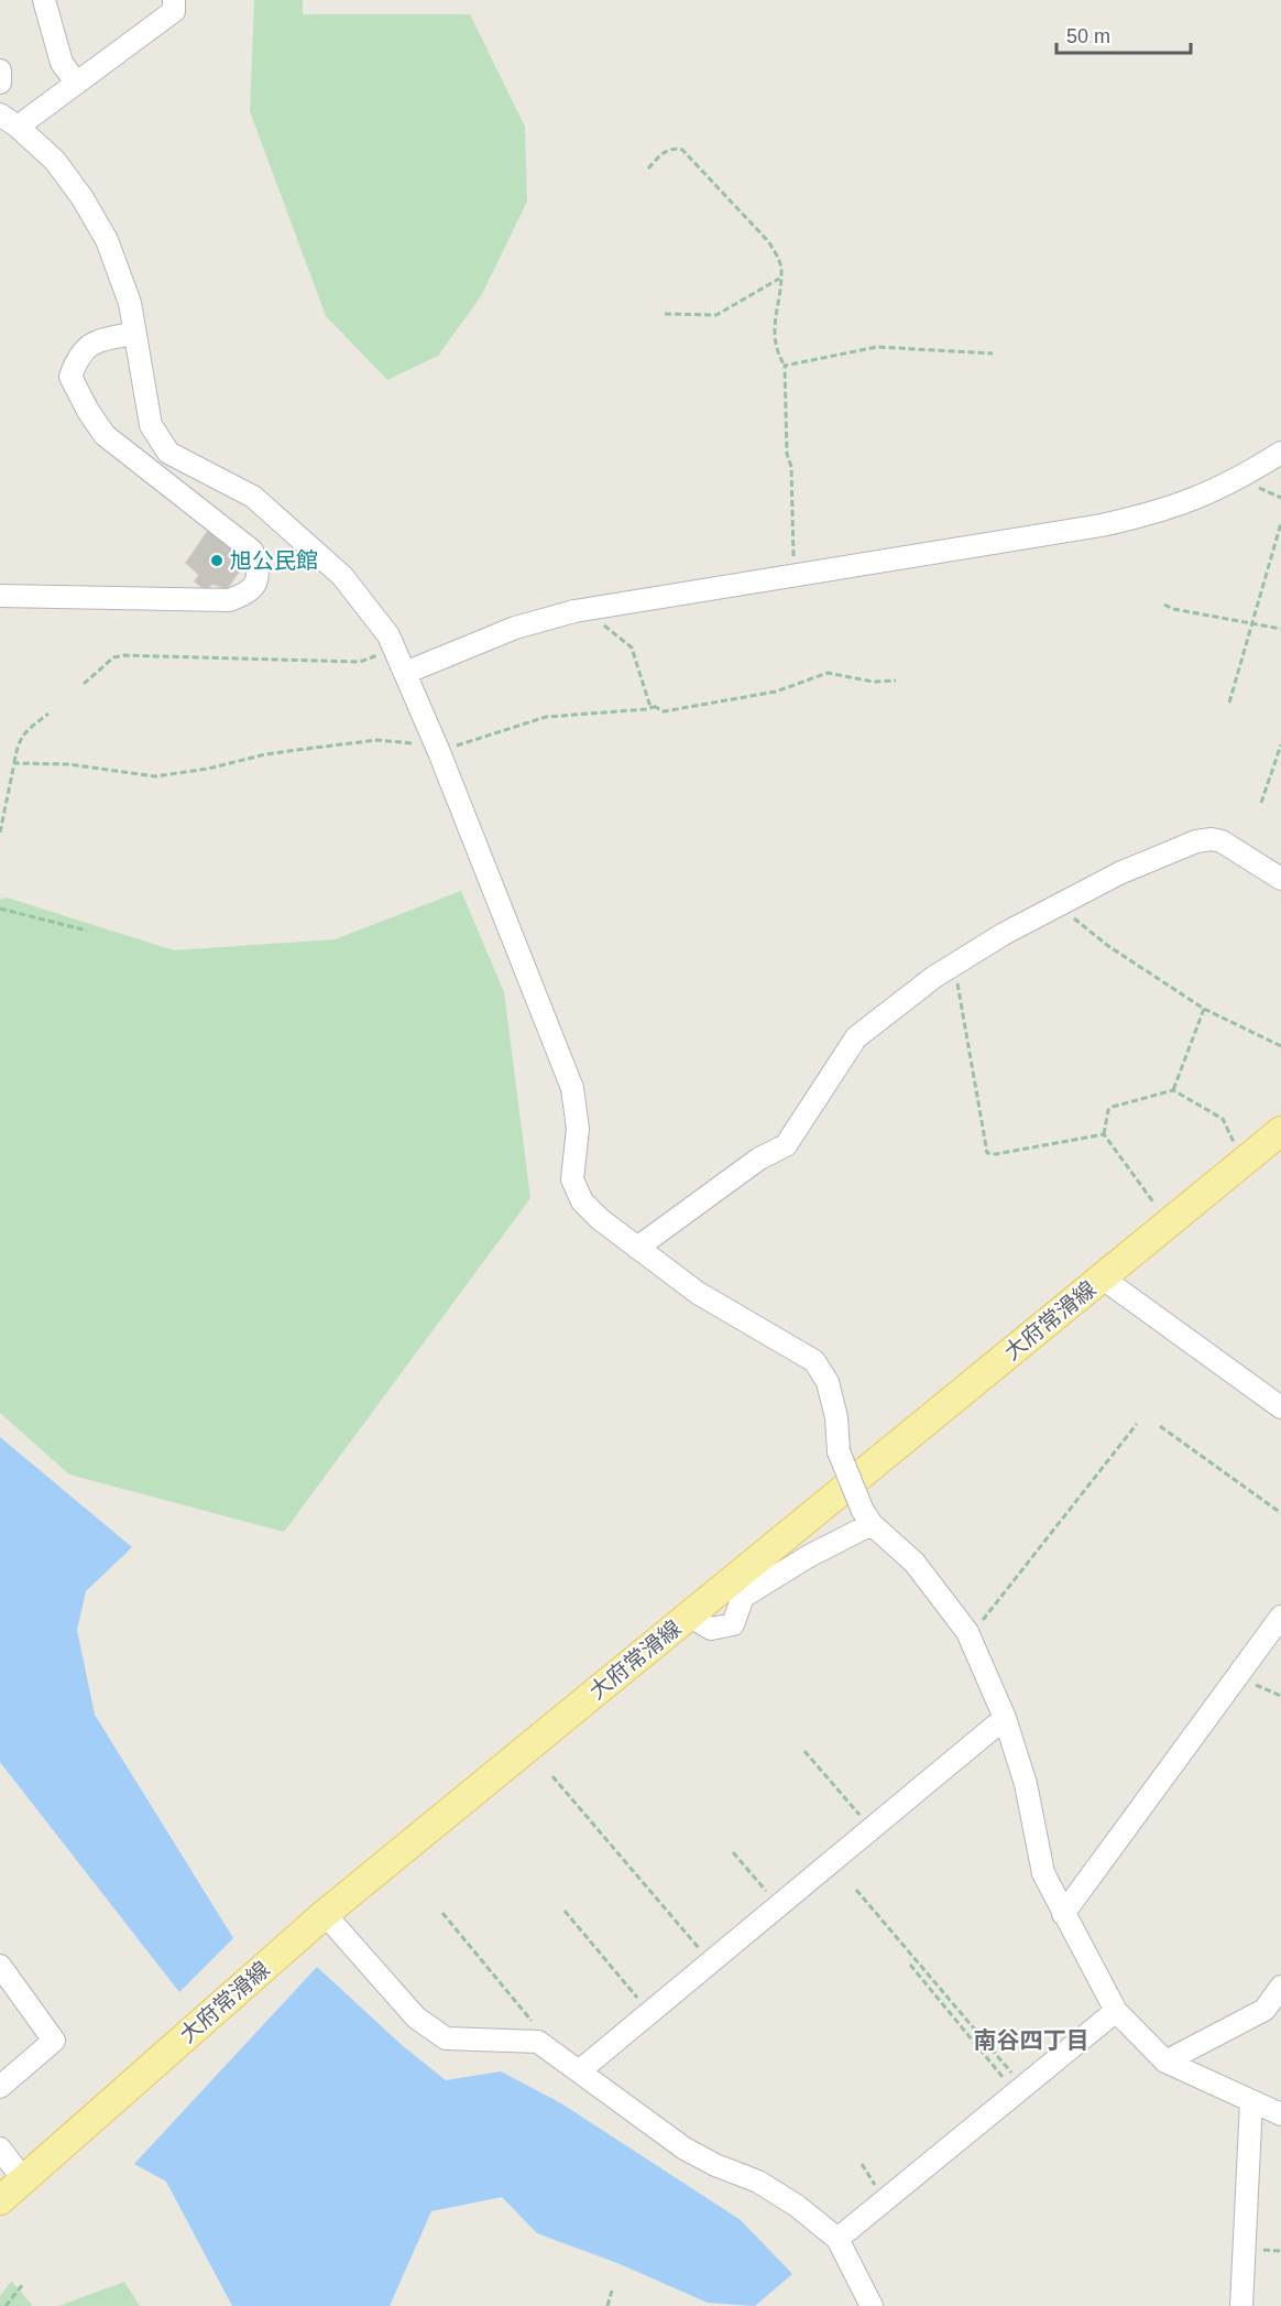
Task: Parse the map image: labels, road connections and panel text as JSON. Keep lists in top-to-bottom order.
{
  "streets": {
    "main road": ["大府常滑線"]
  },
  "districts": ["南谷四丁目"],
  "places": ["旭公民館"],
  "scale_bar": "50 m"
}
